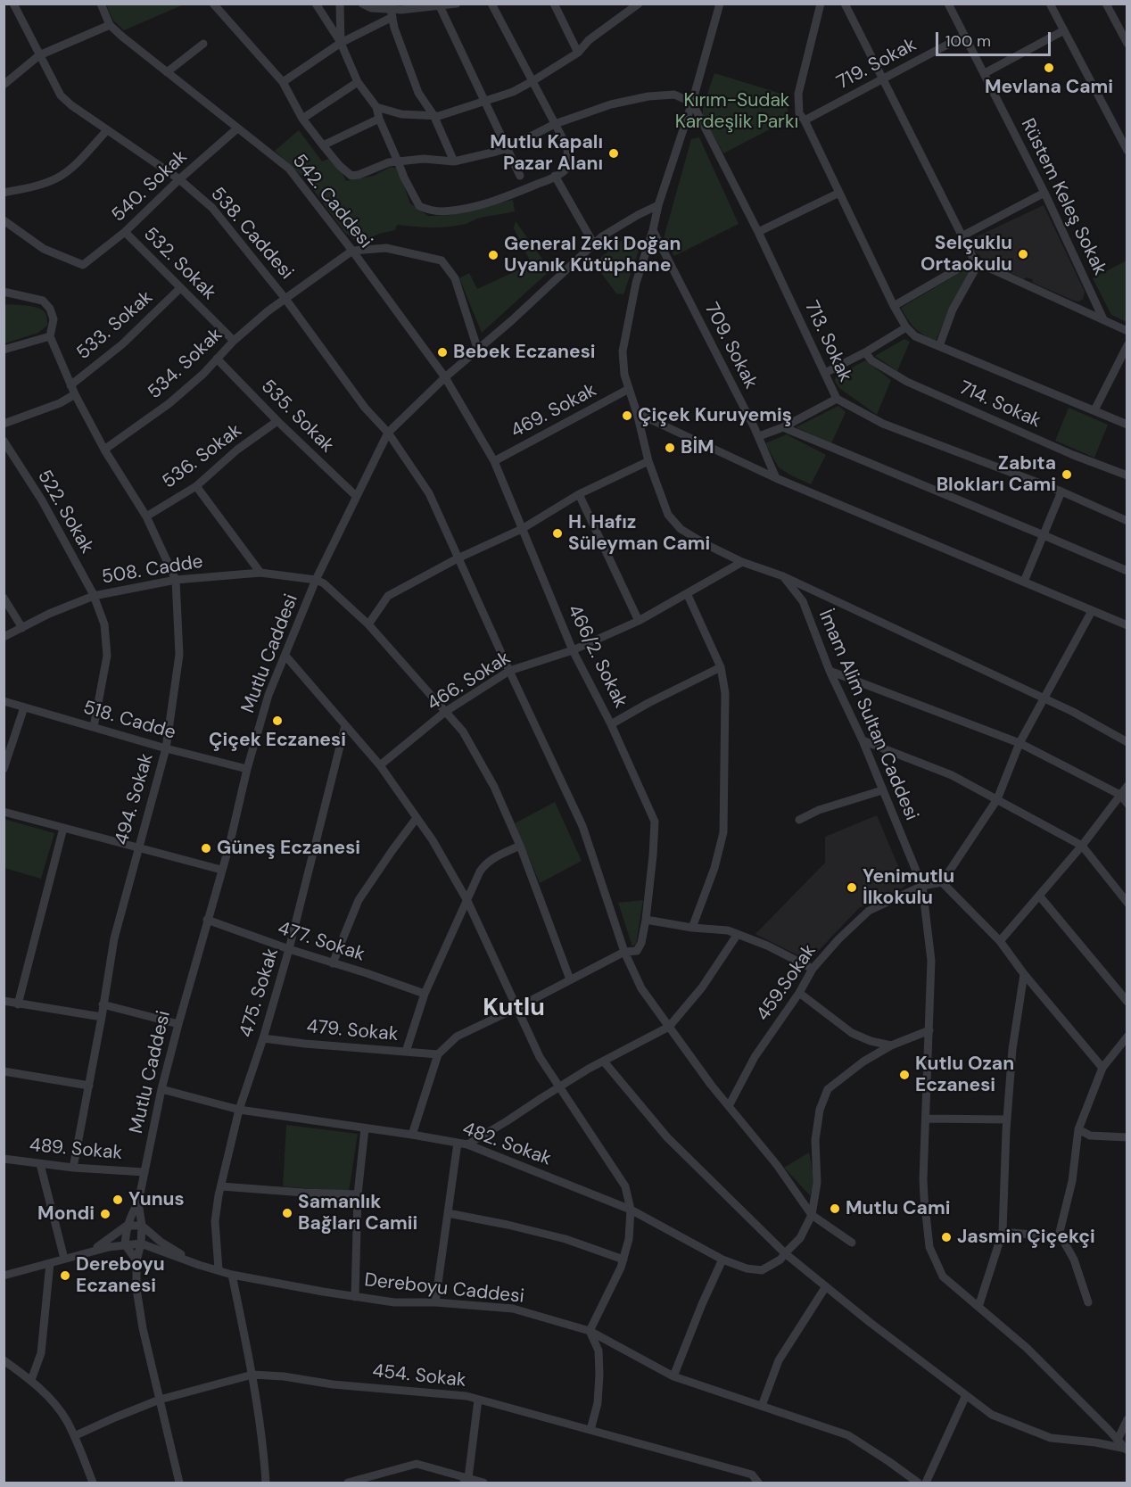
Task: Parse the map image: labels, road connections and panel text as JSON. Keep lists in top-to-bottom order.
{
  "streets": {
    "street": [
      "719. Sokak",
      "540. Sokak",
      "Rüstem Keleş Sokak",
      "542. Caddesi",
      "538. Caddesi",
      "532. Sokak",
      "533. Sokak",
      "713. Sokak",
      "709. Sokak",
      "534. Sokak",
      "714. Sokak",
      "469. Sokak",
      "535. Sokak",
      "536. Sokak",
      "522. Sokak",
      "508. Cadde",
      "Mutlu Caddesi",
      "466/2. Sokak",
      "466. Sokak",
      "İmam Alim Sultan Caddesi",
      "518. Cadde",
      "494. Sokak",
      "477. Sokak",
      "459.Sokak",
      "475. Sokak",
      "479. Sokak",
      "482. Sokak",
      "489. Sokak",
      "Dereboyu Caddesi",
      "454. Sokak"
    ]
  },
  "crossings": [
    ["719. Sokak", "Rüstem Keleş Sokak"],
    ["540. Sokak", "542. Caddesi"],
    ["540. Sokak", "538. Caddesi"],
    ["540. Sokak", "532. Sokak"],
    ["542. Caddesi", "534. Sokak"],
    ["542. Caddesi", "Mutlu Caddesi"],
    ["542. Caddesi", "466/2. Sokak"],
    ["538. Caddesi", "534. Sokak"],
    ["538. Caddesi", "Mutlu Caddesi"],
    ["538. Caddesi", "466/2. Sokak"],
    ["538. Caddesi", "466. Sokak"],
    ["538. Caddesi", "459.Sokak"],
    ["532. Sokak", "533. Sokak"],
    ["532. Sokak", "534. Sokak"],
    ["533. Sokak", "494. Sokak"],
    ["534. Sokak", "535. Sokak"],
    ["534. Sokak", "494. Sokak"],
    ["469. Sokak", "466/2. Sokak"],
    ["535. Sokak", "536. Sokak"],
    ["535. Sokak", "Mutlu Caddesi"],
    ["536. Sokak", "494. Sokak"],
    ["522. Sokak", "508. Cadde"],
    ["522. Sokak", "518. Cadde"],
    ["508. Cadde", "Mutlu Caddesi"],
    ["508. Cadde", "494. Sokak"],
    ["Mutlu Caddesi", "466/2. Sokak"],
    ["Mutlu Caddesi", "518. Cadde"],
    ["Mutlu Caddesi", "477. Sokak"],
    ["Mutlu Caddesi", "482. Sokak"],
    ["Mutlu Caddesi", "489. Sokak"],
    ["Mutlu Caddesi", "Dereboyu Caddesi"],
    ["Mutlu Caddesi", "454. Sokak"],
    ["466/2. Sokak", "466. Sokak"],
    ["İmam Alim Sultan Caddesi", "459.Sokak"],
    ["518. Cadde", "494. Sokak"],
    ["494. Sokak", "489. Sokak"],
    ["477. Sokak", "475. Sokak"],
    ["475. Sokak", "479. Sokak"],
    ["475. Sokak", "482. Sokak"],
    ["475. Sokak", "Dereboyu Caddesi"]
  ],
  "districts": ["Kutlu"],
  "parks": ["Kırım-Sudak Kardeşlik Parkı"],
  "places": [
    "Mevlana Cami",
    "Mutlu Kapalı Pazar Alanı",
    "Selçuklu Ortaokulu",
    "General Zeki Doğan Uyanık Kütüphane",
    "Bebek Eczanesi",
    "Çiçek Kuruyemiş",
    "BİM",
    "Zabıta Blokları Cami",
    "H. Hafız Süleyman Cami",
    "Çiçek Eczanesi",
    "Güneş Eczanesi",
    "Yenimutlu İlkokulu",
    "Kutlu Ozan Eczanesi",
    "Yunus",
    "Mutlu Cami",
    "Samanlık Bağları Camii",
    "Mondi",
    "Jasmin Çiçekçi",
    "Dereboyu Eczanesi"
  ],
  "scale_bar": "100 m"
}
